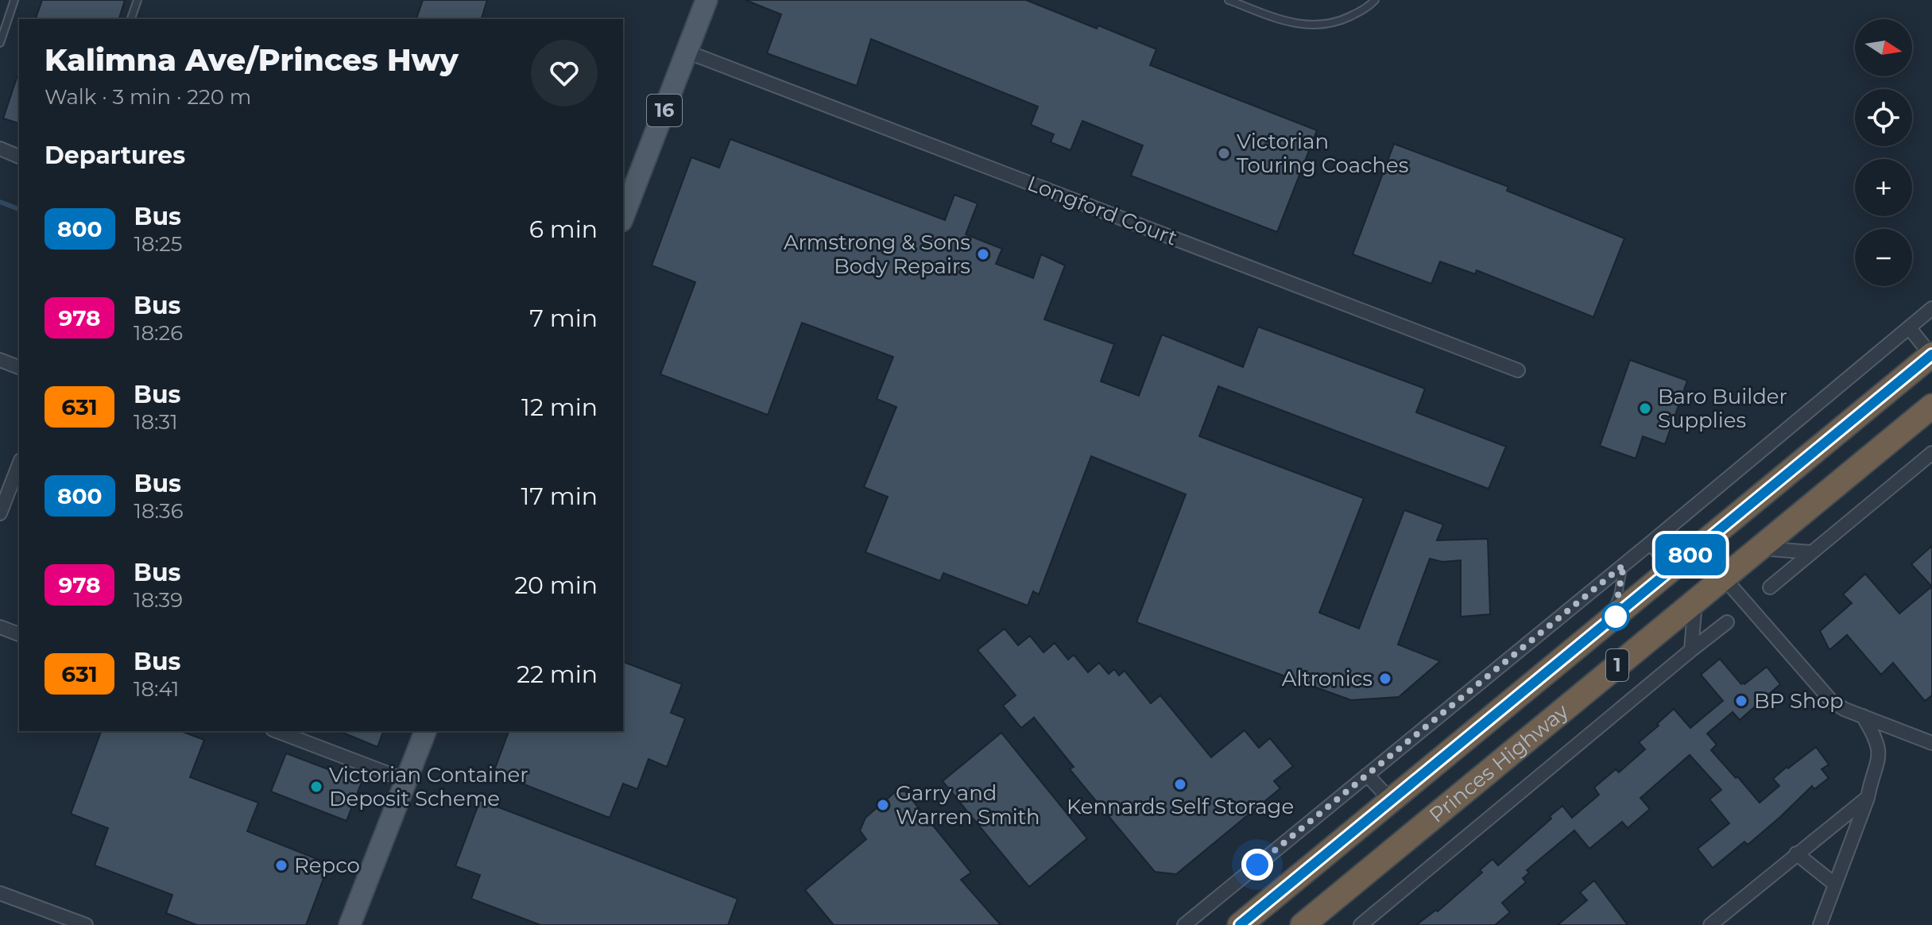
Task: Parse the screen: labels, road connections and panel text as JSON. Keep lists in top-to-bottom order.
{
  "streets": {
    "highway": ["1", "Princes Highway"],
    "main road": ["16"],
    "street": ["Longford Court"]
  },
  "crossings": [
    ["16", "Longford Court"]
  ],
  "places": [
    "Victorian Touring Coaches",
    "Armstrong & Sons Body Repairs",
    "Baro Builder Supplies",
    "Altronics",
    "BP Shop",
    "Kennards Self Storage",
    "Victorian Container Deposit Scheme",
    "Garry and Warren Smith",
    "Repco"
  ],
  "lines": ["bus line 800"],
  "north": "right",
  "page": {
    "on_map": "800",
    "map_buttons": ["+", "−"],
    "heading": [
      ["Kalimna Ave/Princes Hwy", "Walk · 3 min · 220 m"],
      "Departures"
    ],
    "list": [
      {
        "mark": "800",
        "name": "Bus",
        "note": "18:25",
        "value": "6 min"
      },
      {
        "mark": "978",
        "name": "Bus",
        "note": "18:26",
        "value": "7 min"
      },
      {
        "mark": "631",
        "name": "Bus",
        "note": "18:31",
        "value": "12 min"
      },
      {
        "mark": "800",
        "name": "Bus",
        "note": "18:36",
        "value": "17 min"
      },
      {
        "mark": "978",
        "name": "Bus",
        "note": "18:39",
        "value": "20 min"
      },
      {
        "mark": "631",
        "name": "Bus",
        "note": "18:41",
        "value": "22 min"
      }
    ]
  }
}
